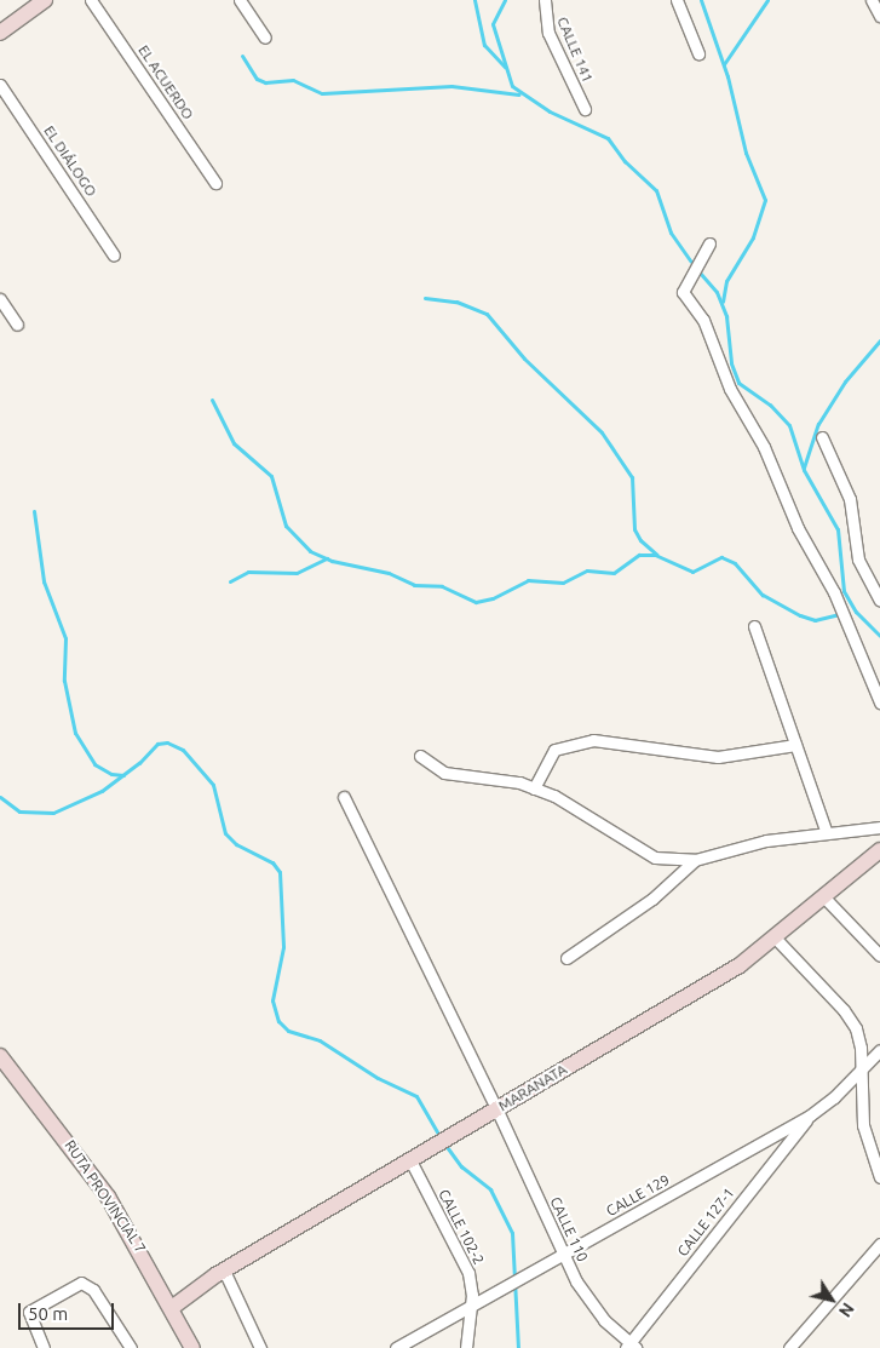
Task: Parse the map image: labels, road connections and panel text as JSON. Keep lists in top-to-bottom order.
{
  "streets": {
    "street": [
      "CALLE 141",
      "EL ACUERDO",
      "EL DIÁLOGO",
      "MARANATA",
      "CALLE 129",
      "RUTA PROVINCIAL 7",
      "CALLE 127-1",
      "CALLE 102-2",
      "CALLE 110"
    ]
  },
  "crossings": [
    ["MARANATA", "RUTA PROVINCIAL 7"],
    ["MARANATA", "CALLE 102-2"],
    ["MARANATA", "CALLE 110"],
    ["CALLE 129", "CALLE 127-1"],
    ["CALLE 129", "CALLE 102-2"],
    ["CALLE 129", "CALLE 110"],
    ["CALLE 127-1", "CALLE 110"]
  ],
  "scale_bar": "50 m",
  "north": "bottom right"
}
